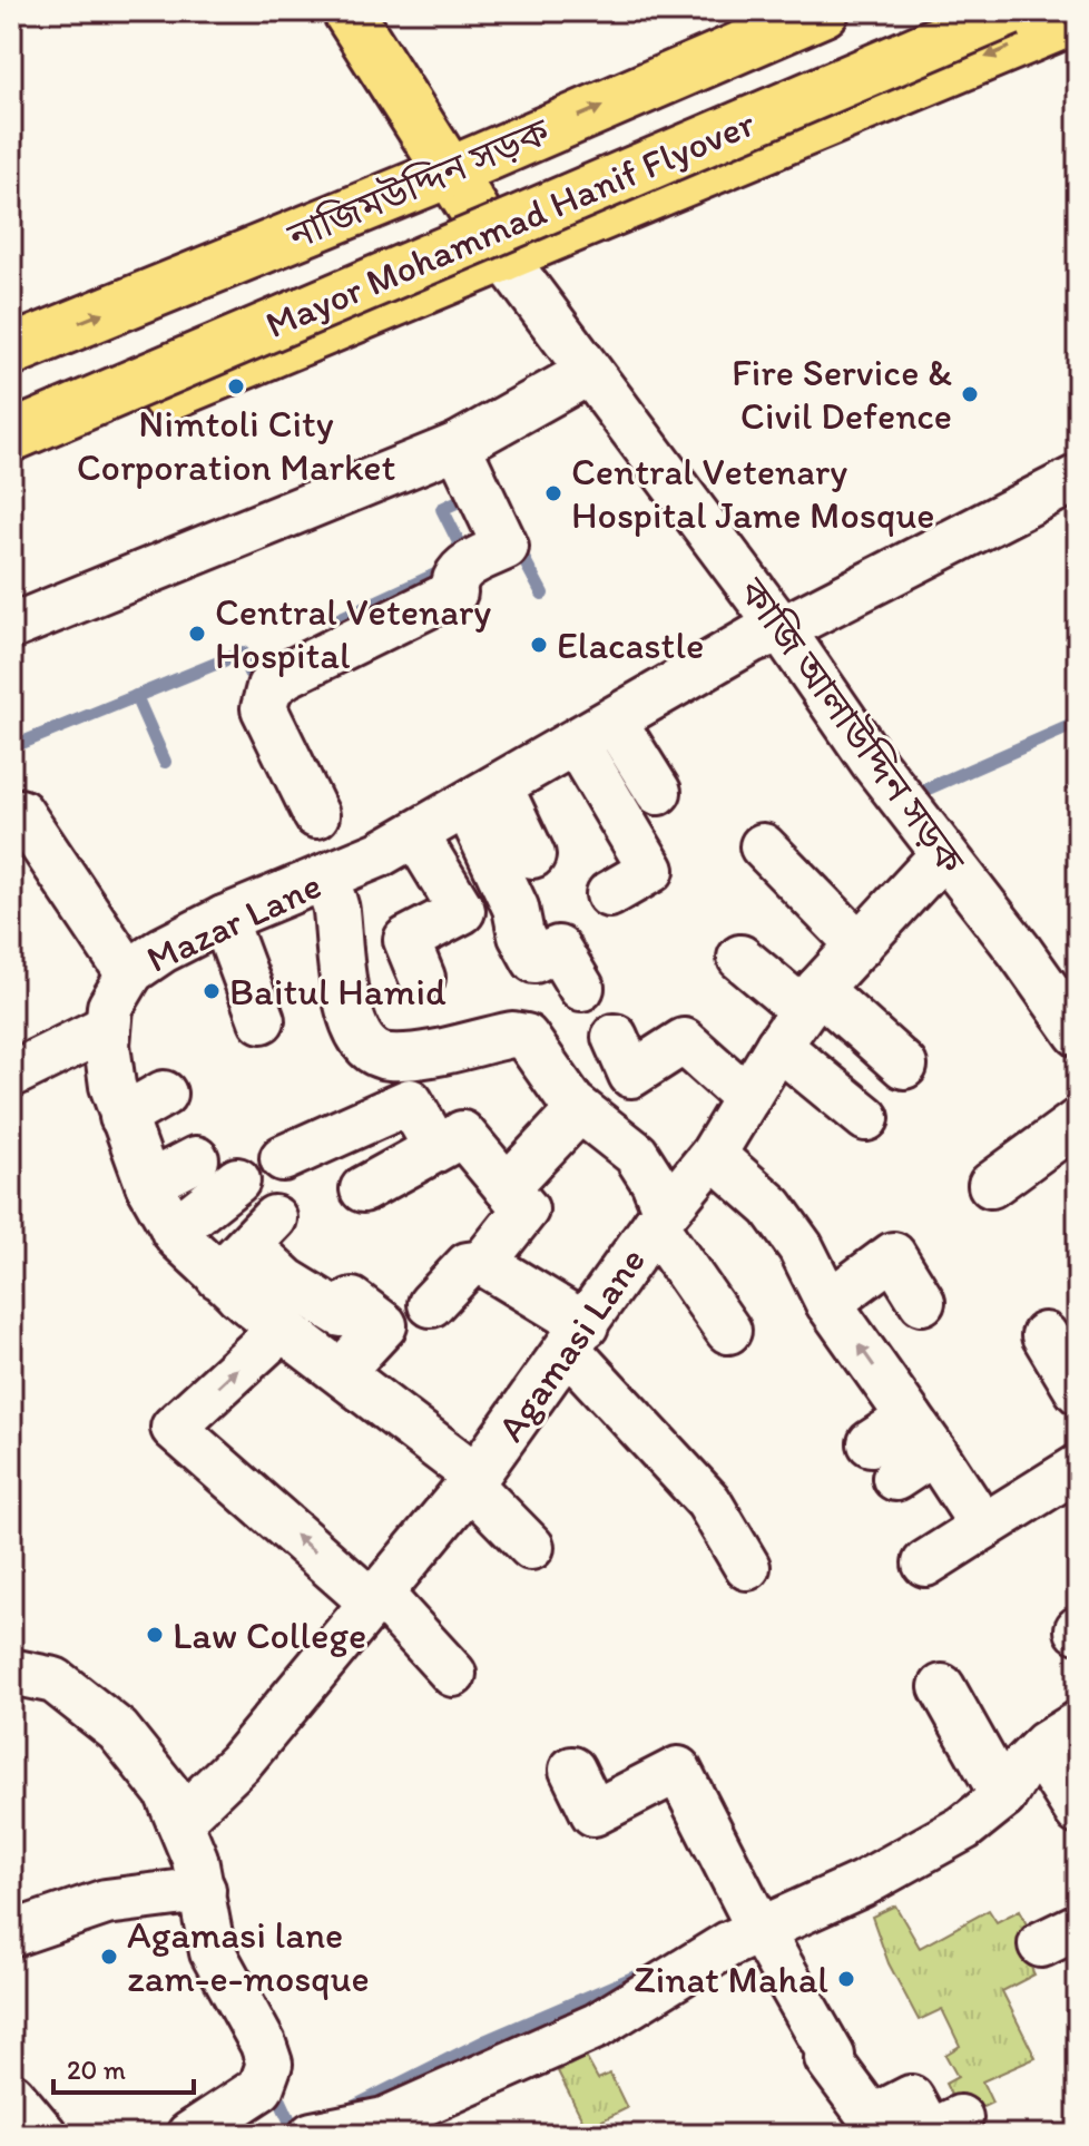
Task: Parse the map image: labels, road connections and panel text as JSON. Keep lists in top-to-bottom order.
{
  "streets": {
    "main road": ["নাজিমউদ্দিন সড়ক", "Mayor Mohammad Hanif Flyover"],
    "street": ["কাজি আলাউদ্দিন সড়ক", "Mazar Lane", "Agamasi Lane"]
  },
  "crossings": [
    ["কাজি আলাউদ্দিন সড়ক", "Mazar Lane"],
    ["কাজি আলাউদ্দিন সড়ক", "Agamasi Lane"],
    ["Mazar Lane", "Agamasi Lane"]
  ],
  "places": [
    "Nimtoli City Corporation Market",
    "Fire Service & Civil Defence",
    "Central Vetenary Hospital Jame Mosque",
    "Central Vetenary Hospital",
    "Elacastle",
    "Baitul Hamid",
    "Law College",
    "Agamasi lane zam-e-mosque",
    "Zinat Mahal"
  ],
  "scale_bar": "20 m"
}
